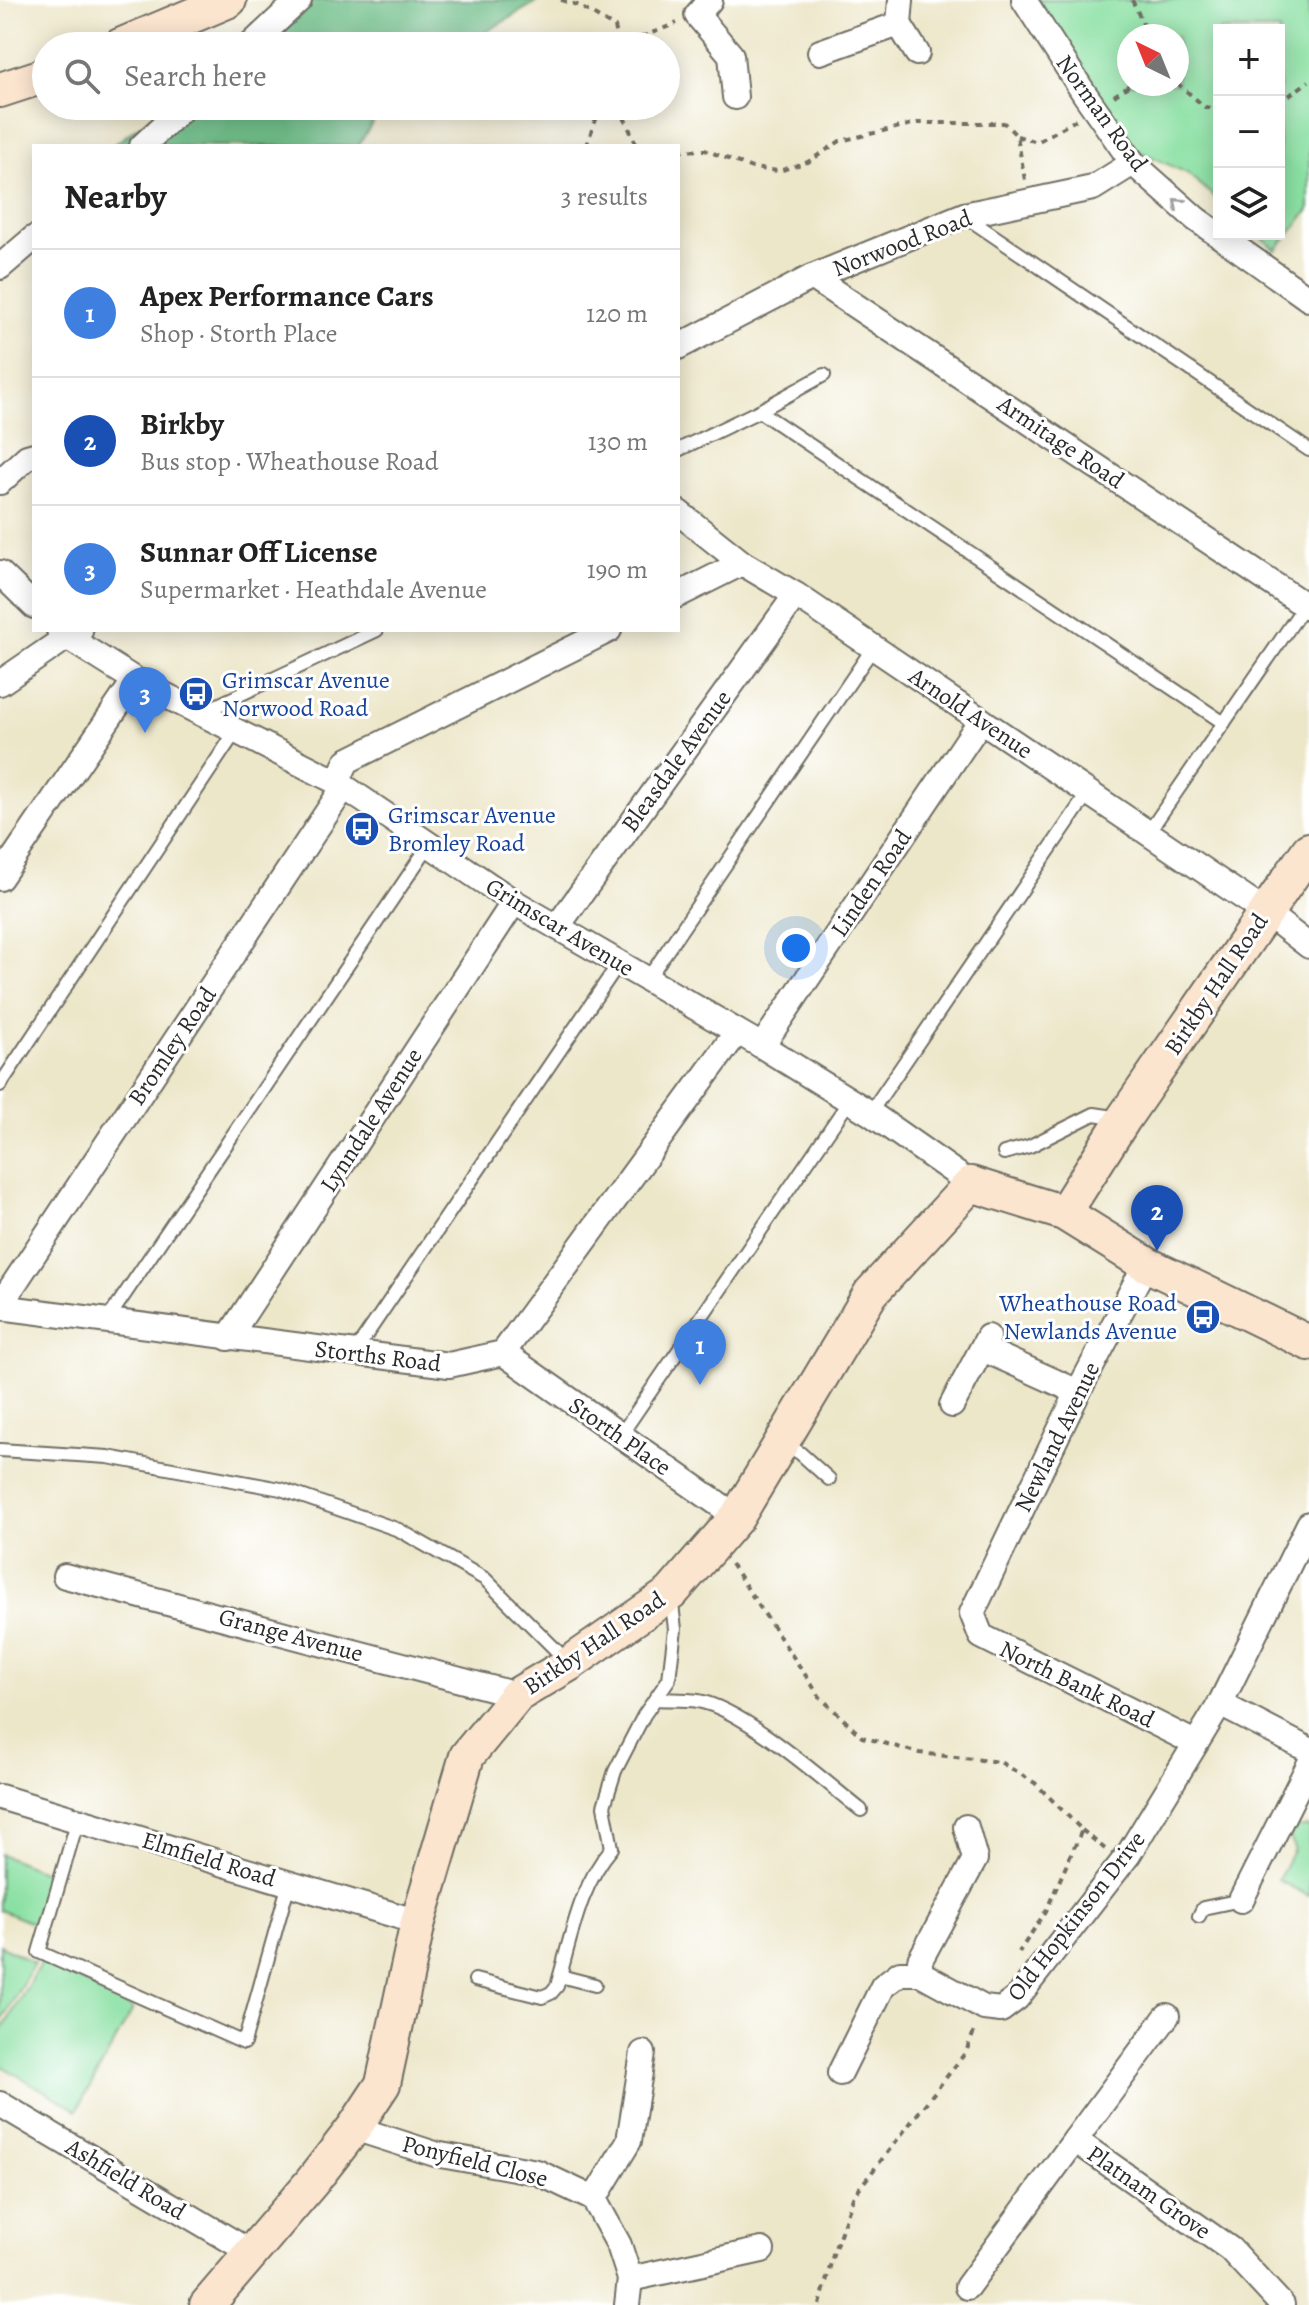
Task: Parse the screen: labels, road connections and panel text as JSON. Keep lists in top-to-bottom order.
{
  "streets": {
    "street": [
      "Norman Road",
      "Norwood Road",
      "Armitage Road",
      "Arnold Avenue",
      "Bleasdale Avenue",
      "Linden Road",
      "Grimscar Avenue",
      "Birkby Hall Road",
      "Bromley Road",
      "Lynndale Avenue",
      "Storths Road",
      "Storth Place",
      "Newland Avenue",
      "Grange Avenue",
      "North Bank Road",
      "Elmfield Road",
      "Old Hopkinson Drive",
      "Ponyfield Close",
      "Ashfield Road",
      "Platnam Grove"
    ]
  },
  "crossings": [
    ["Norman Road", "Norwood Road"],
    ["Norwood Road", "Armitage Road"],
    ["Arnold Avenue", "Bleasdale Avenue"],
    ["Arnold Avenue", "Linden Road"],
    ["Arnold Avenue", "Birkby Hall Road"],
    ["Bleasdale Avenue", "Grimscar Avenue"],
    ["Linden Road", "Grimscar Avenue"],
    ["Grimscar Avenue", "Birkby Hall Road"],
    ["Grimscar Avenue", "Bromley Road"],
    ["Grimscar Avenue", "Lynndale Avenue"],
    ["Grimscar Avenue", "Newland Avenue"],
    ["Birkby Hall Road", "Storth Place"],
    ["Birkby Hall Road", "Grange Avenue"],
    ["Birkby Hall Road", "Elmfield Road"],
    ["Birkby Hall Road", "Ponyfield Close"],
    ["Birkby Hall Road", "Ashfield Road"],
    ["Bromley Road", "Storths Road"],
    ["Lynndale Avenue", "Storths Road"],
    ["Storths Road", "Storth Place"],
    ["Newland Avenue", "North Bank Road"],
    ["North Bank Road", "Old Hopkinson Drive"]
  ],
  "one_way": ["Norman Road"],
  "places": {
    "bus stop": ["Grimscar Avenue Norwood Road", "Grimscar Avenue Bromley Road", "Wheathouse Road Newlands Avenue"]
  },
  "north": "top left",
  "page": {
    "map_buttons": ["+", "−"],
    "search": "Search here",
    "heading": ["Nearby", "3 results"],
    "list": [
      {
        "mark": "1",
        "name": "Apex Performance Cars",
        "note": "Shop · Storth Place",
        "value": "120 m"
      },
      {
        "mark": "2",
        "name": "Birkby",
        "note": "Bus stop · Wheathouse Road",
        "value": "130 m"
      },
      {
        "mark": "3",
        "name": "Sunnar Off License",
        "note": "Supermarket · Heathdale Avenue",
        "value": "190 m"
      }
    ],
    "pins": ["3", "2", "1"]
  }
}
